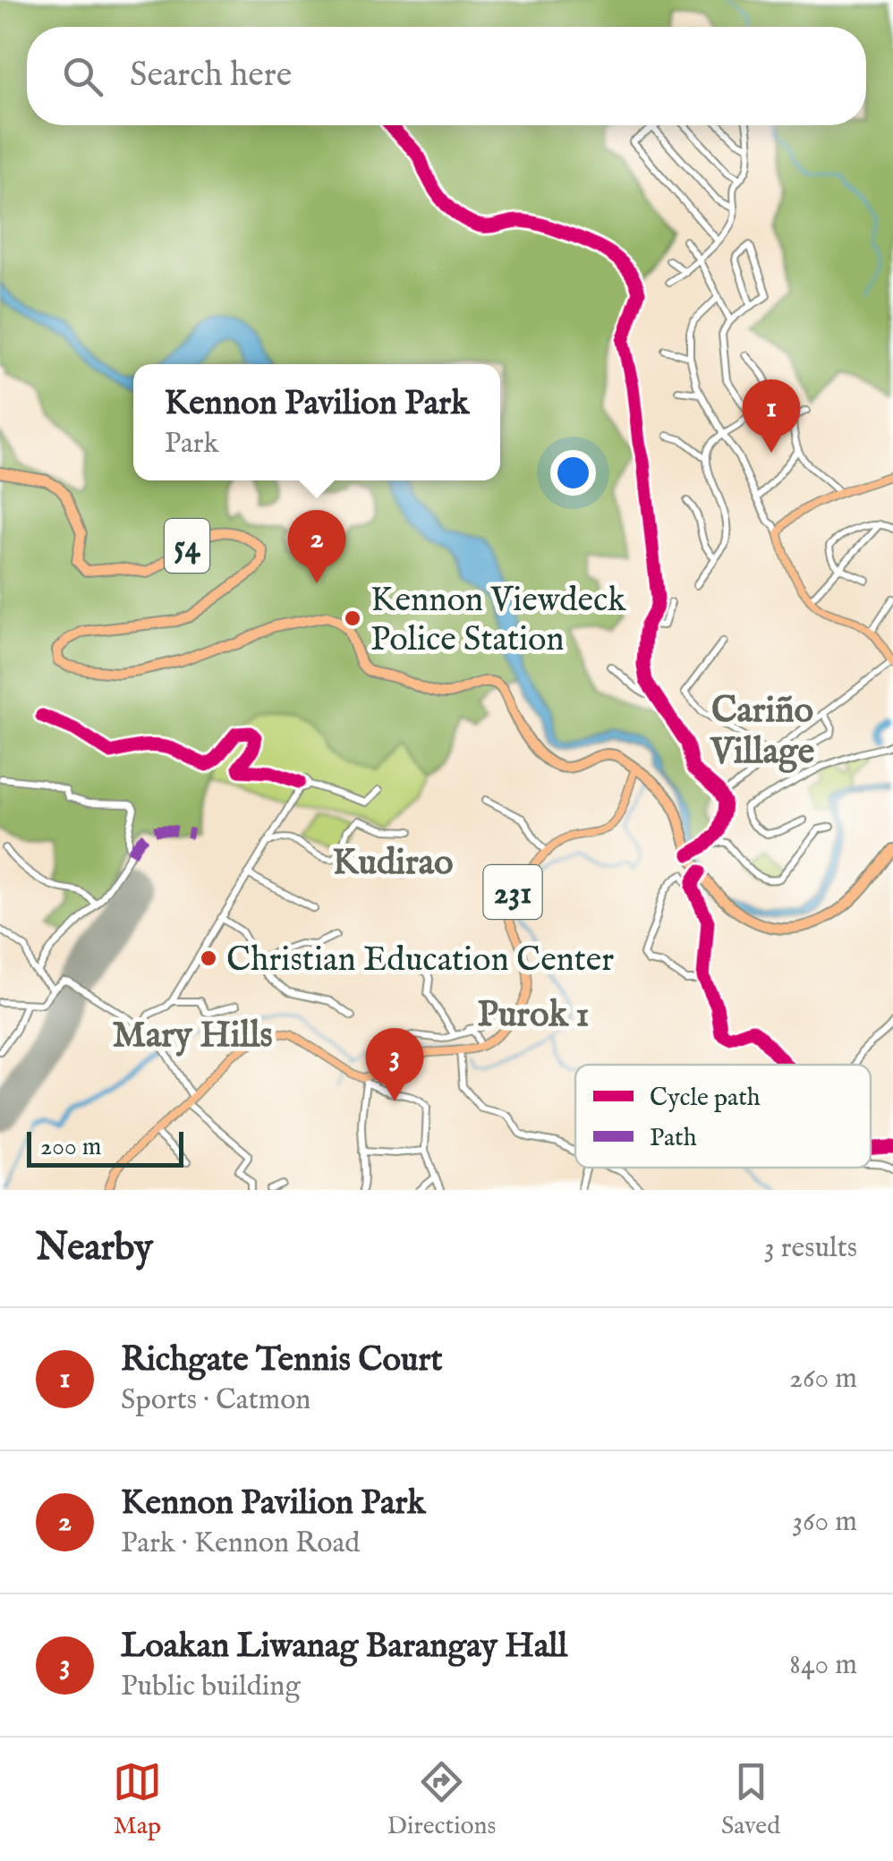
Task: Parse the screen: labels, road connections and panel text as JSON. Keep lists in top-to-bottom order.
{
  "streets": {
    "highway": ["54"],
    "main road": ["231"]
  },
  "crossings": [
    ["54", "231"]
  ],
  "districts": [
    "Cariño Village",
    "Kudirao",
    "Purok 1",
    "Mary Hills"
  ],
  "places": ["Kennon Viewdeck Police Station", "Christian Education Center"],
  "legend": ["Cycle path", "Path"],
  "scale_bar": "200 m",
  "page": {
    "search": "Search here",
    "popup": ["Kennon Pavilion Park", "Park"],
    "pins": ["1", "2", "3"],
    "scale": "200 m",
    "heading": ["Nearby", "3 results"],
    "list": [
      {
        "mark": "1",
        "name": "Richgate Tennis Court",
        "note": "Sports · Catmon",
        "value": "260 m"
      },
      {
        "mark": "2",
        "name": "Kennon Pavilion Park",
        "note": "Park · Kennon Road",
        "value": "360 m"
      },
      {
        "mark": "3",
        "name": "Loakan Liwanag Barangay Hall",
        "note": "Public building",
        "value": "840 m"
      }
    ],
    "nav": ["Map", "Directions", "Saved"]
  }
}
